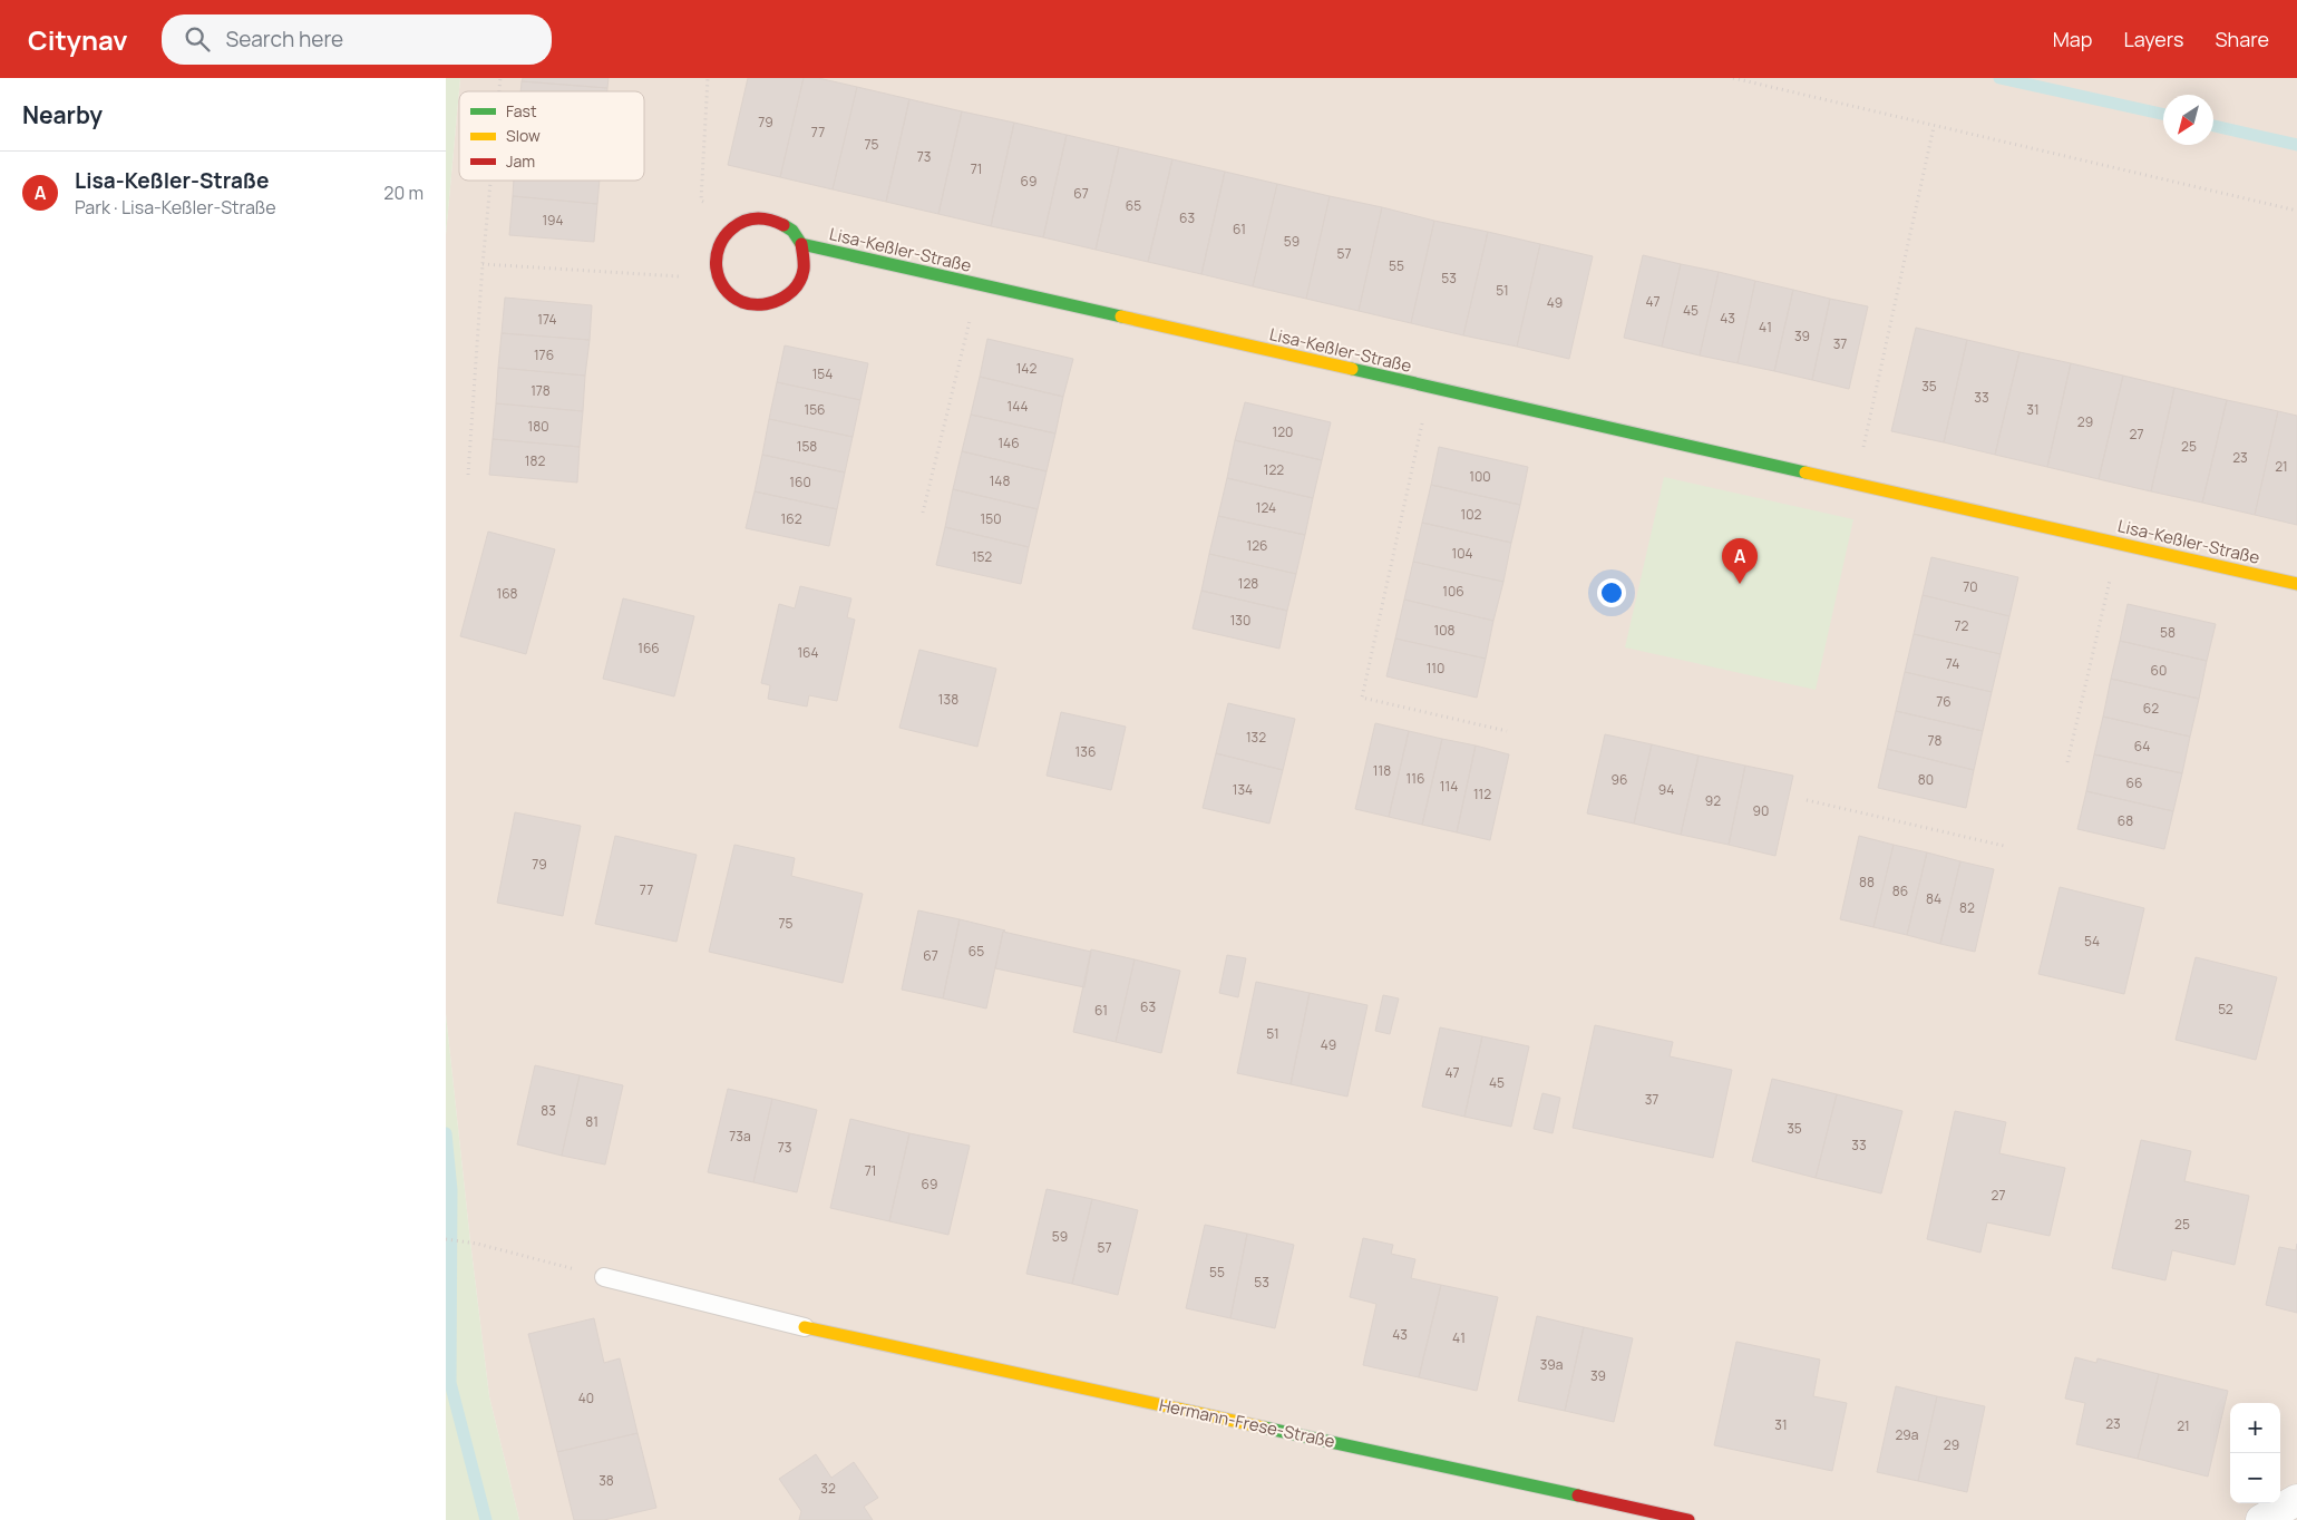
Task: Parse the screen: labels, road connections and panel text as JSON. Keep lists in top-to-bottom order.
{
  "streets": {
    "street": ["Lisa-Keßler-Straße", "Hermann-Frese-Straße"]
  },
  "house_numbers": [
    "79",
    "77",
    "75",
    "73",
    "71",
    "69",
    "67",
    "65",
    "63",
    "194",
    "61",
    "59",
    "57",
    "55",
    "53",
    "51",
    "47",
    "49",
    "45",
    "43",
    "174",
    "41",
    "39",
    "37",
    "176",
    "142",
    "154",
    "35",
    "178",
    "33",
    "144",
    "156",
    "31",
    "29",
    "180",
    "120",
    "27",
    "146",
    "158",
    "25",
    "23",
    "182",
    "21",
    "122",
    "100",
    "148",
    "160",
    "124",
    "102",
    "162",
    "150",
    "126",
    "104",
    "152",
    "128",
    "70",
    "106",
    "168",
    "130",
    "72",
    "108",
    "58",
    "166",
    "164",
    "74",
    "110",
    "60",
    "138",
    "76",
    "62",
    "132",
    "78",
    "64",
    "136",
    "118",
    "116",
    "96",
    "80",
    "66",
    "114",
    "134",
    "94",
    "112",
    "92",
    "90",
    "68",
    "79",
    "88",
    "77",
    "86",
    "84",
    "82",
    "75",
    "54",
    "65",
    "67",
    "63",
    "52",
    "61",
    "51",
    "49",
    "47",
    "45",
    "37",
    "83",
    "81",
    "35",
    "73a",
    "33",
    "73",
    "71",
    "69",
    "27",
    "25",
    "59",
    "57",
    "55",
    "53",
    "43",
    "41",
    "39a",
    "39",
    "40",
    "23",
    "31",
    "21",
    "29a",
    "29",
    "38",
    "32"
  ],
  "legend": ["Fast", "Slow", "Jam"],
  "north": "bottom left",
  "page": {
    "header": "Citynav",
    "search": "Search here",
    "nav": ["Map", "Layers", "Share"],
    "heading": "Nearby",
    "list": [
      {
        "mark": "A",
        "name": "Lisa-Keßler-Straße",
        "note": "Park · Lisa-Keßler-Straße",
        "value": "20 m"
      }
    ],
    "pins": "A",
    "map_buttons": ["+", "−"]
  }
}
